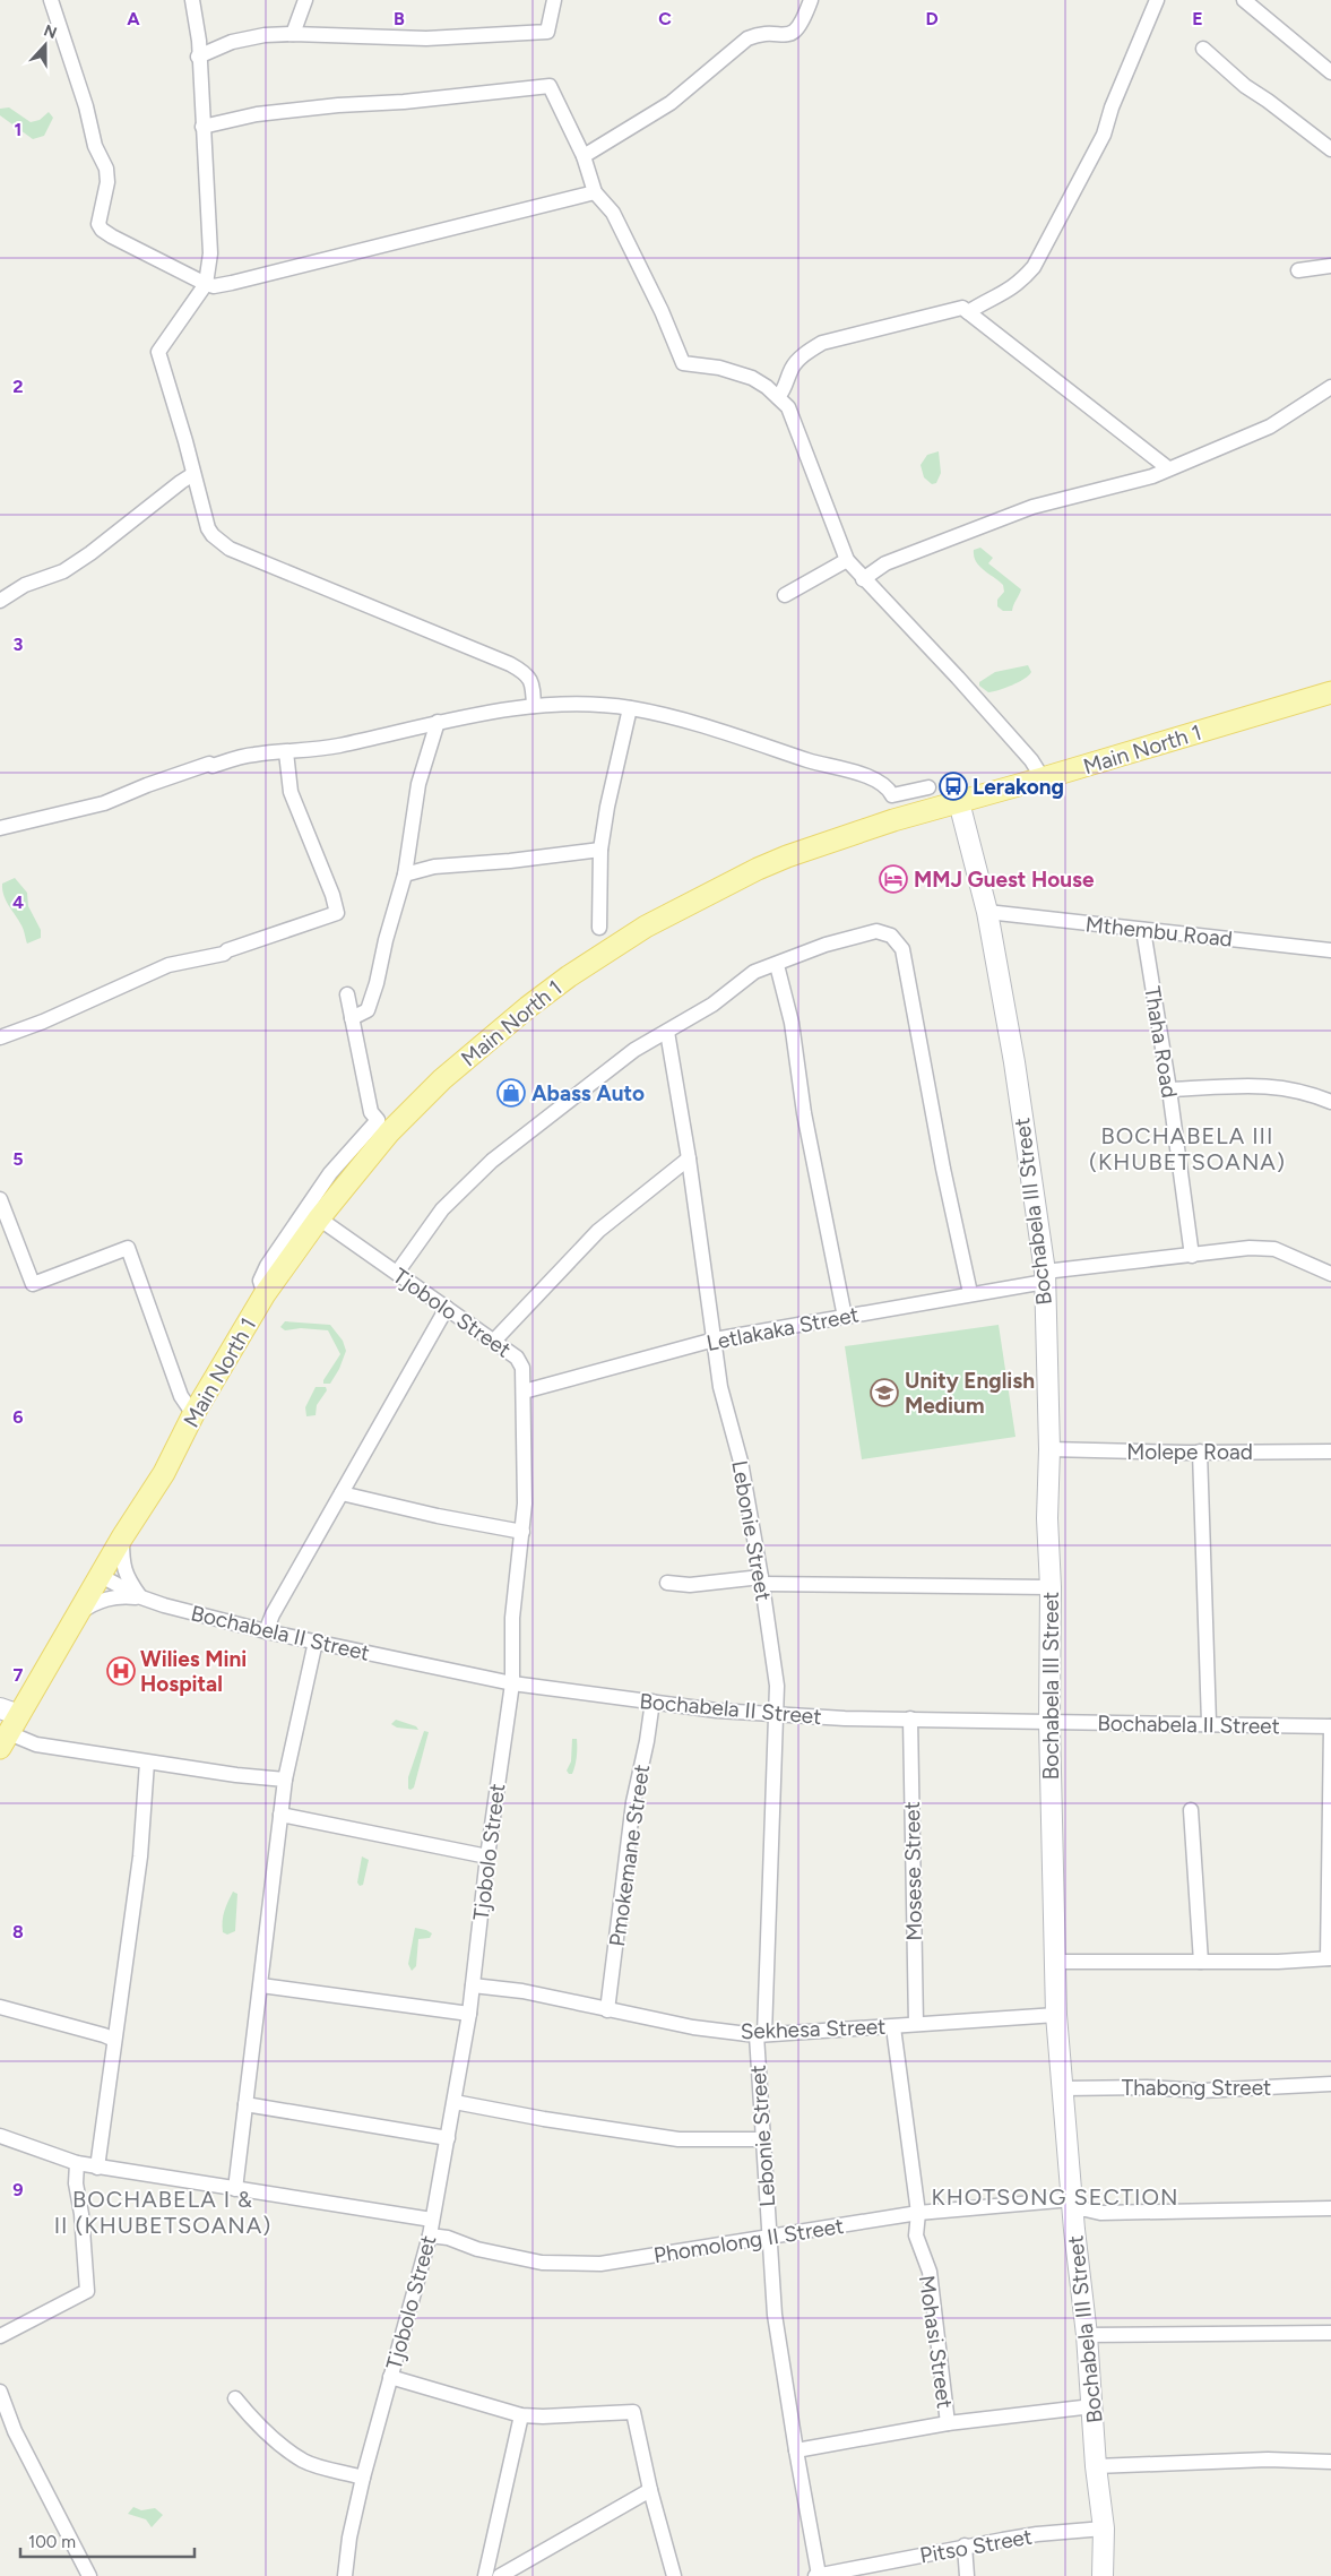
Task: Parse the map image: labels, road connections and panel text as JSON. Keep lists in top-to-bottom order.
{
  "streets": {
    "main road": ["Main North 1"],
    "street": [
      "Mthembu Road",
      "Thaha Road",
      "Bochabela III Street",
      "Tjobolo Street",
      "Letlakaka Street",
      "Molepe Road",
      "Lebonie Street",
      "Bochabela II Street",
      "Pmokemane Street",
      "Mosese Street",
      "Sekhesa Street",
      "Thabong Street",
      "Phomolong II Street",
      "Mohasi Street",
      "Pitso Street"
    ]
  },
  "crossings": [
    ["Main North 1", "Bochabela III Street"],
    ["Main North 1", "Tjobolo Street"],
    ["Main North 1", "Bochabela II Street"],
    ["Mthembu Road", "Thaha Road"],
    ["Mthembu Road", "Bochabela III Street"],
    ["Thaha Road", "Letlakaka Street"],
    ["Bochabela III Street", "Letlakaka Street"],
    ["Bochabela III Street", "Molepe Road"],
    ["Bochabela III Street", "Bochabela II Street"],
    ["Bochabela III Street", "Sekhesa Street"],
    ["Bochabela III Street", "Thabong Street"],
    ["Bochabela III Street", "Phomolong II Street"],
    ["Bochabela III Street", "Pitso Street"],
    ["Tjobolo Street", "Letlakaka Street"],
    ["Tjobolo Street", "Bochabela II Street"],
    ["Tjobolo Street", "Sekhesa Street"],
    ["Tjobolo Street", "Phomolong II Street"],
    ["Letlakaka Street", "Lebonie Street"],
    ["Lebonie Street", "Bochabela II Street"],
    ["Lebonie Street", "Sekhesa Street"],
    ["Lebonie Street", "Phomolong II Street"],
    ["Lebonie Street", "Pitso Street"],
    ["Bochabela II Street", "Pmokemane Street"],
    ["Bochabela II Street", "Mosese Street"],
    ["Pmokemane Street", "Sekhesa Street"],
    ["Mosese Street", "Sekhesa Street"],
    ["Sekhesa Street", "Mohasi Street"],
    ["Phomolong II Street", "Mohasi Street"]
  ],
  "districts": ["BOCHABELA III (KHUBETSOANA)", "KHOTSONG SECTION", "BOCHABELA I & II (KHUBETSOANA)"],
  "places": {
    "bus stop": ["Lerakong"],
    "hotel": ["MMJ Guest House"],
    "shop": ["Abass Auto"],
    "school or university": ["Unity English Medium"],
    "hospital": ["Wilies Mini Hospital"]
  },
  "scale_bar": "100 m",
  "north": "top",
  "grid": {
    "columns": [
      "A",
      "B",
      "C",
      "D",
      "E"
    ],
    "rows": [
      "1",
      "2",
      "3",
      "4",
      "5",
      "6",
      "7",
      "8",
      "9"
    ]
  }
}
